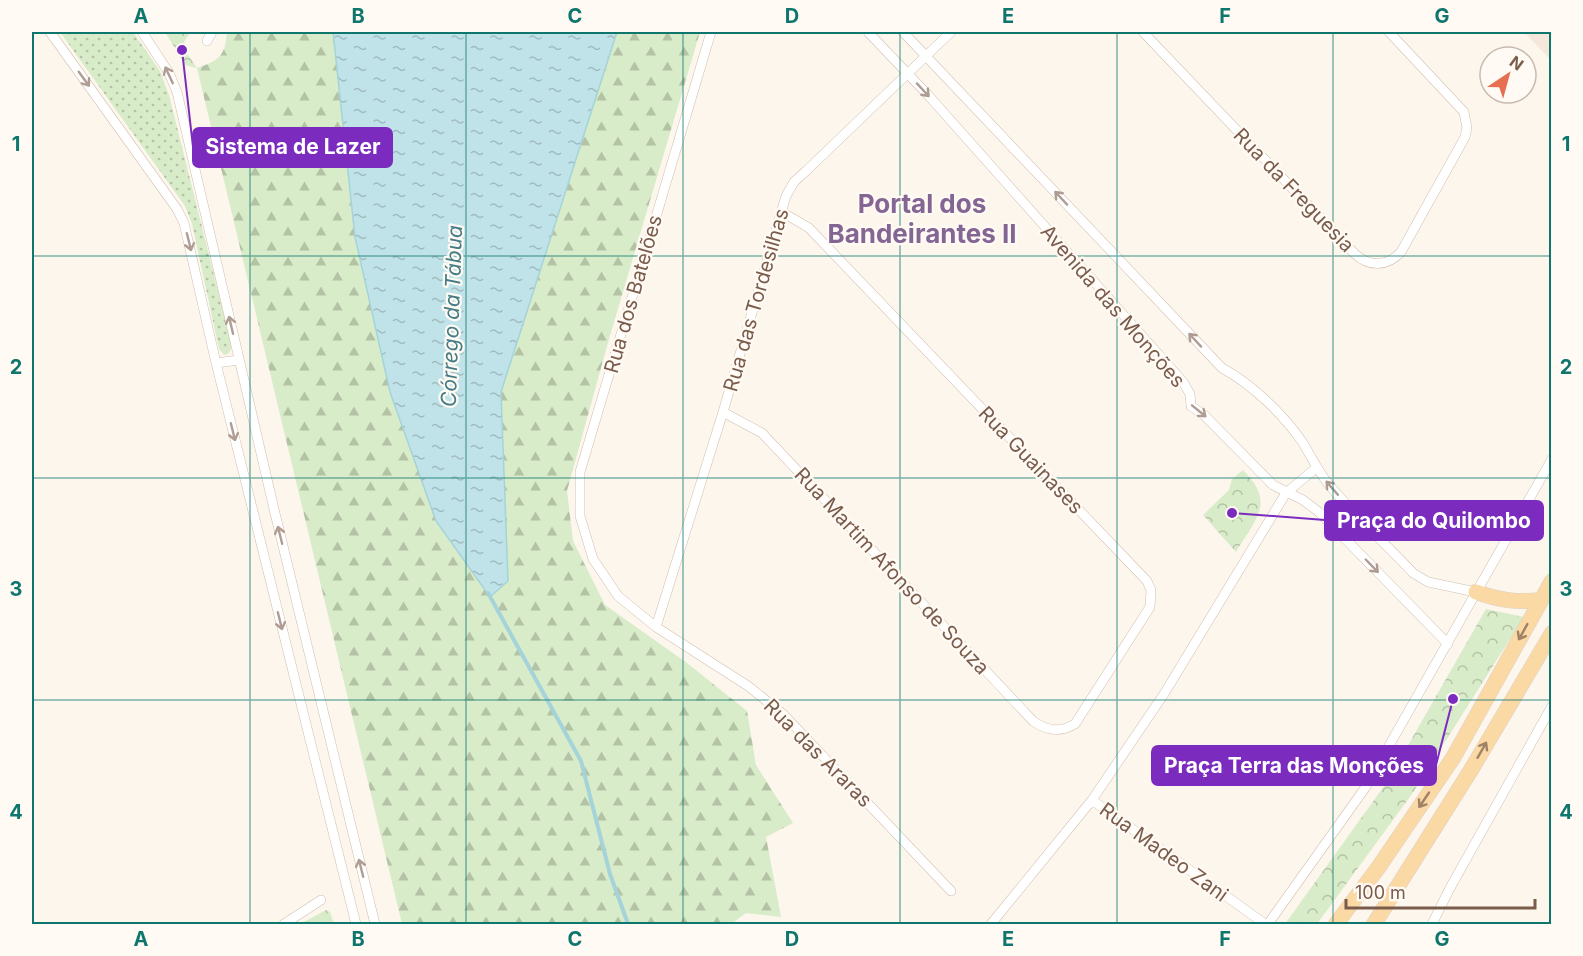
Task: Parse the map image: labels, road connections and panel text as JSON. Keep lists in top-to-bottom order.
{
  "streets": {
    "street": [
      "Rua da Freguesia",
      "Rua dos Batelões",
      "Rua das Tordesilhas",
      "Avenida das Monções",
      "Rua Guainases",
      "Rua Martim Afonso de Souza",
      "Rua das Araras",
      "Rua Madeo Zani"
    ]
  },
  "crossings": [
    ["Rua dos Batelões", "Rua das Araras"],
    ["Rua das Tordesilhas", "Avenida das Monções"],
    ["Rua das Tordesilhas", "Rua Guainases"],
    ["Rua das Tordesilhas", "Rua Martim Afonso de Souza"],
    ["Rua das Tordesilhas", "Rua das Araras"],
    ["Rua Guainases", "Rua Martim Afonso de Souza"]
  ],
  "districts": ["Portal dos Bandeirantes II"],
  "water": ["Córrego da Tábua"],
  "places": ["Sistema de Lazer", "Praça do Quilombo", "Praça Terra das Monções"],
  "scale_bar": "100 m",
  "north": "top right",
  "grid": {
    "columns": [
      "A",
      "B",
      "C",
      "D",
      "E",
      "F",
      "G"
    ],
    "rows": [
      "1",
      "2",
      "3",
      "4"
    ]
  }
}
